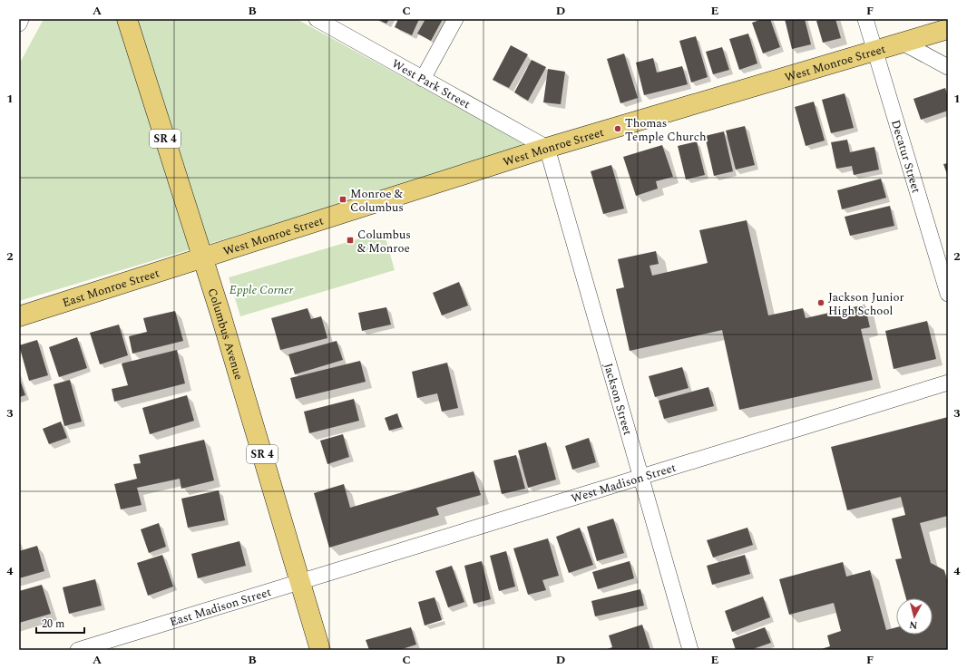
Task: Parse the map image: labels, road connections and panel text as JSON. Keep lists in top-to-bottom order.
{
  "streets": {
    "main road": [
      "West Monroe Street",
      "SR 4",
      "East Monroe Street",
      "Columbus Avenue"
    ],
    "street": [
      "West Park Street",
      "Decatur Street",
      "Jackson Street",
      "West Madison Street",
      "East Madison Street"
    ]
  },
  "crossings": [
    ["West Monroe Street", "West Park Street"],
    ["West Monroe Street", "Decatur Street"],
    ["West Monroe Street", "East Monroe Street"],
    ["West Monroe Street", "Columbus Avenue"],
    ["West Monroe Street", "Jackson Street"],
    ["West Park Street", "Jackson Street"],
    ["East Monroe Street", "Columbus Avenue"],
    ["Columbus Avenue", "West Madison Street"],
    ["Columbus Avenue", "East Madison Street"],
    ["Jackson Street", "West Madison Street"],
    ["West Madison Street", "East Madison Street"]
  ],
  "parks": ["Epple Corner"],
  "places": {
    "other": ["Thomas Temple Church", "Jackson Junior High School"],
    "transit": ["Monroe & Columbus", "Columbus & Monroe"]
  },
  "scale_bar": "20 m",
  "north": "bottom",
  "grid": {
    "columns": [
      "A",
      "B",
      "C",
      "D",
      "E",
      "F"
    ],
    "rows": [
      "1",
      "2",
      "3",
      "4"
    ]
  }
}
